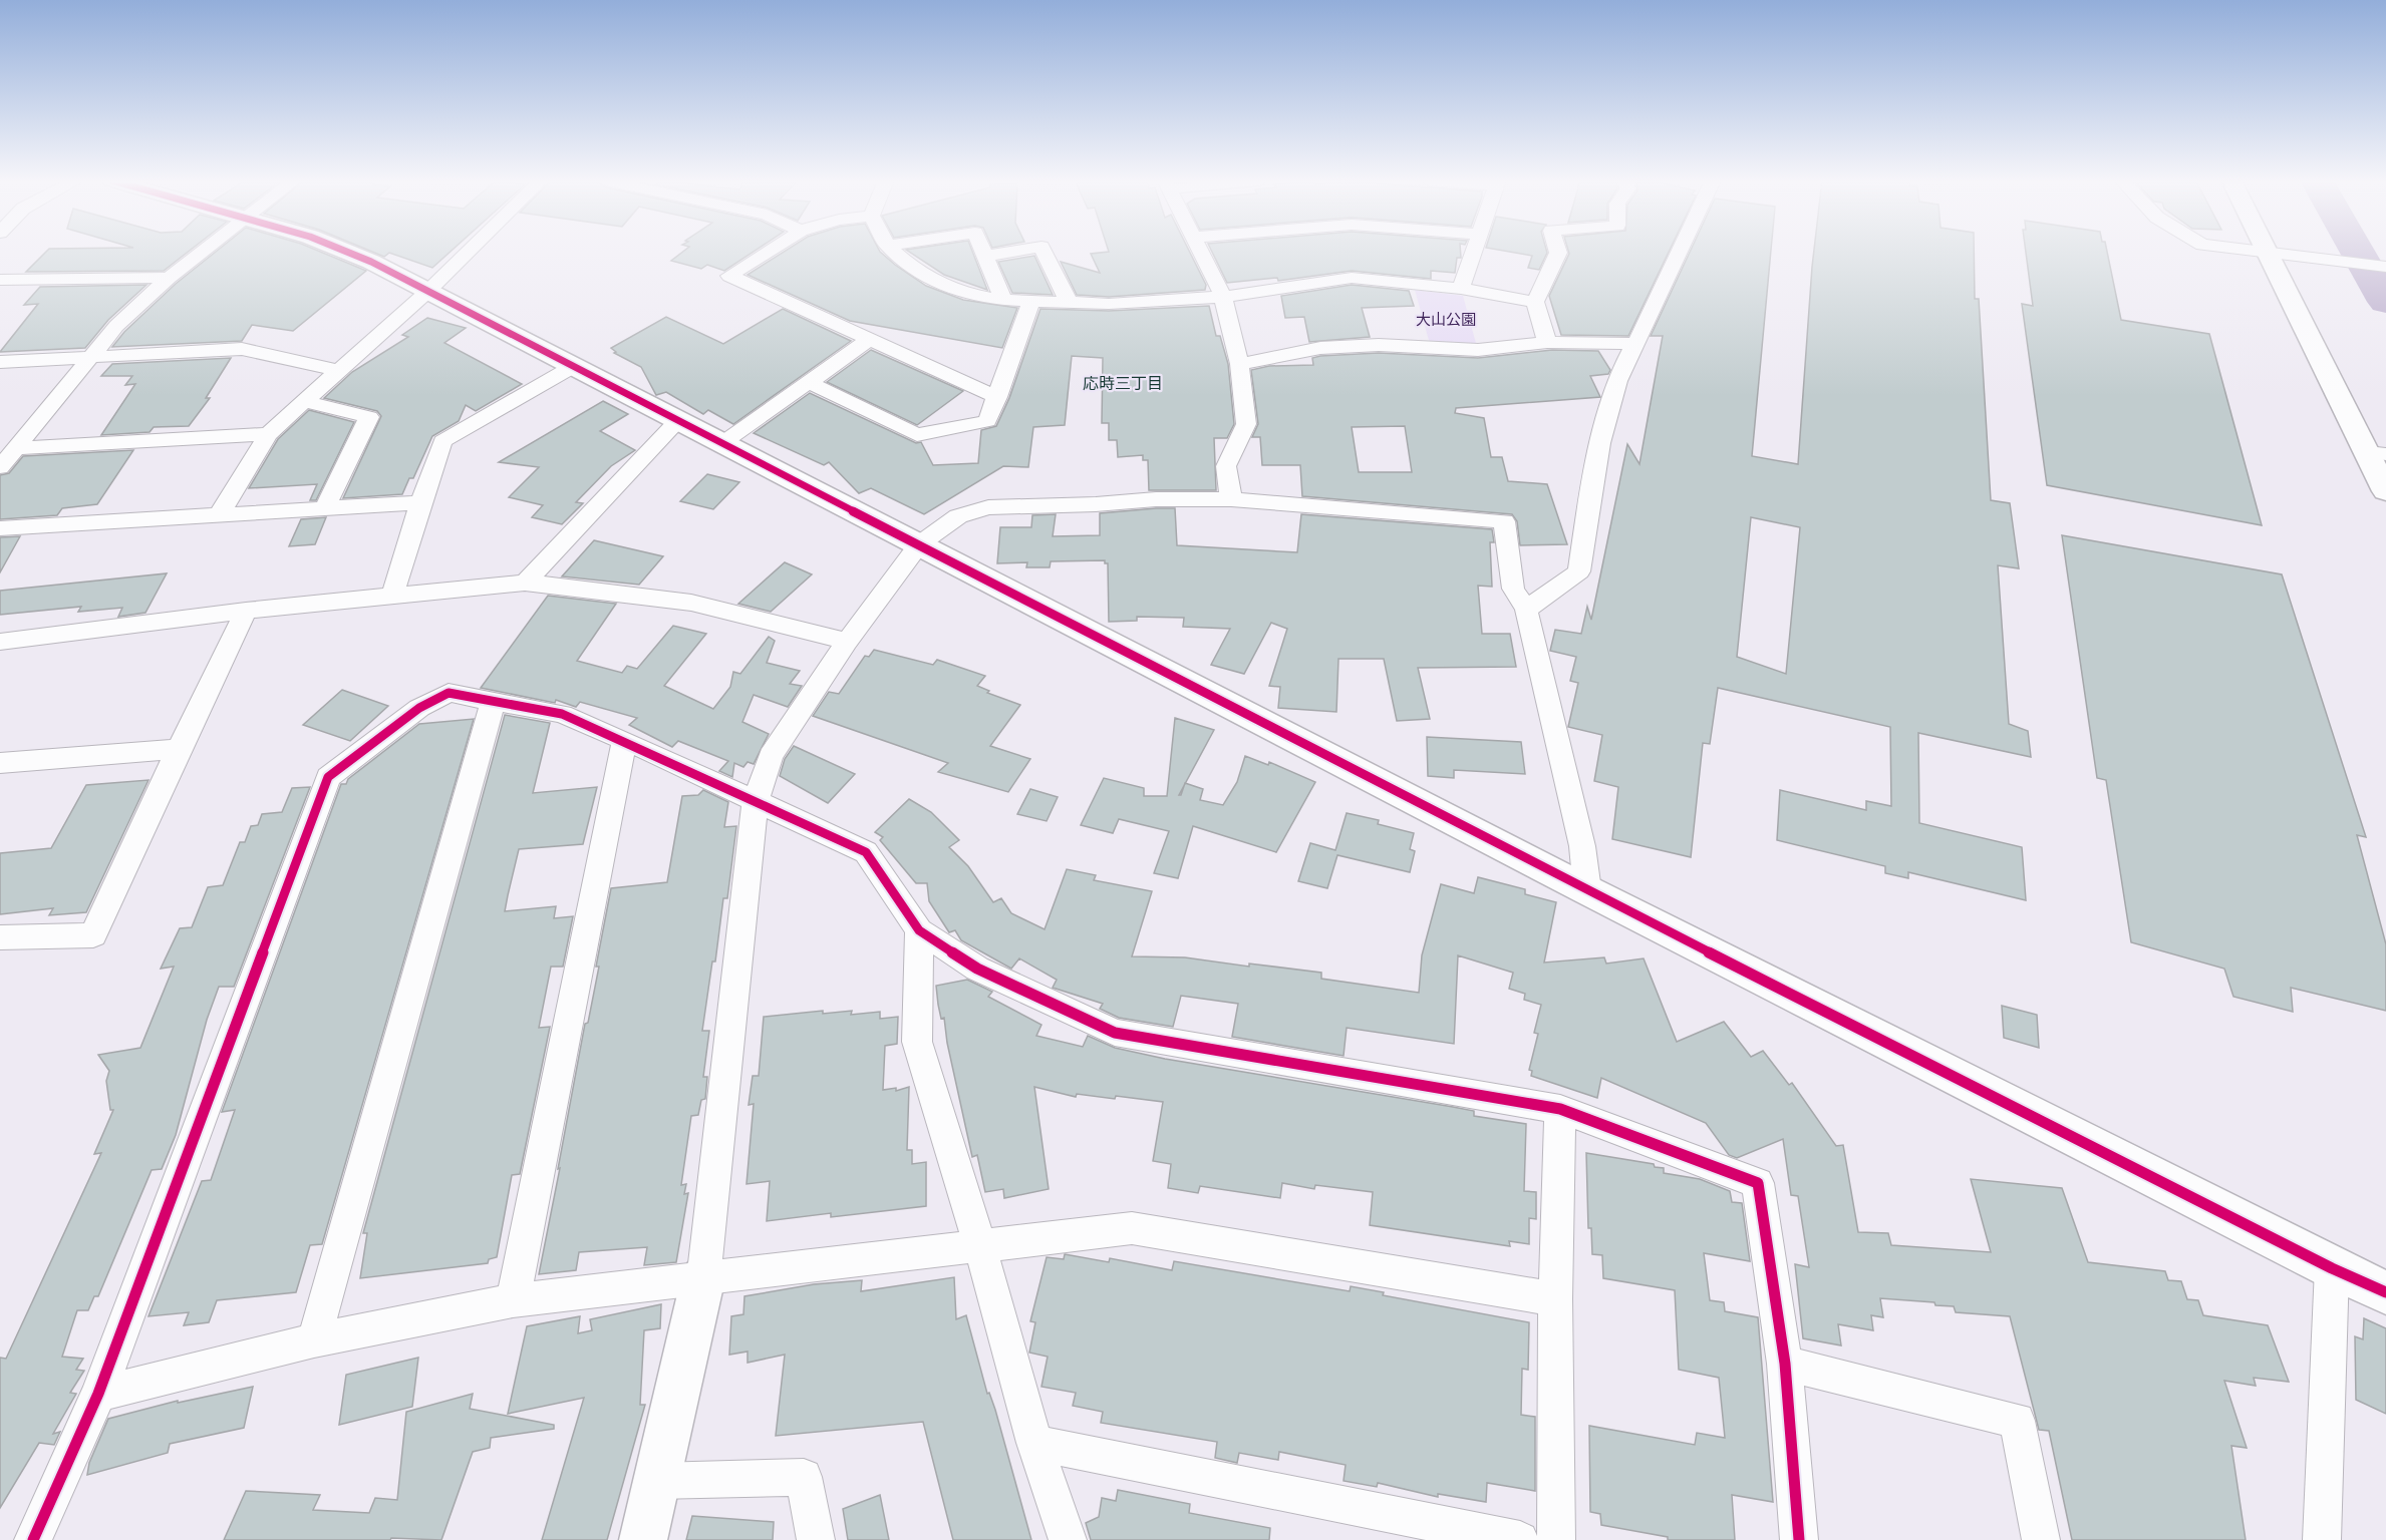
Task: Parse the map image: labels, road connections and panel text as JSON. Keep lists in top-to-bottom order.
{
  "districts": ["応時三丁目"],
  "parks": ["大山公園"]
}
